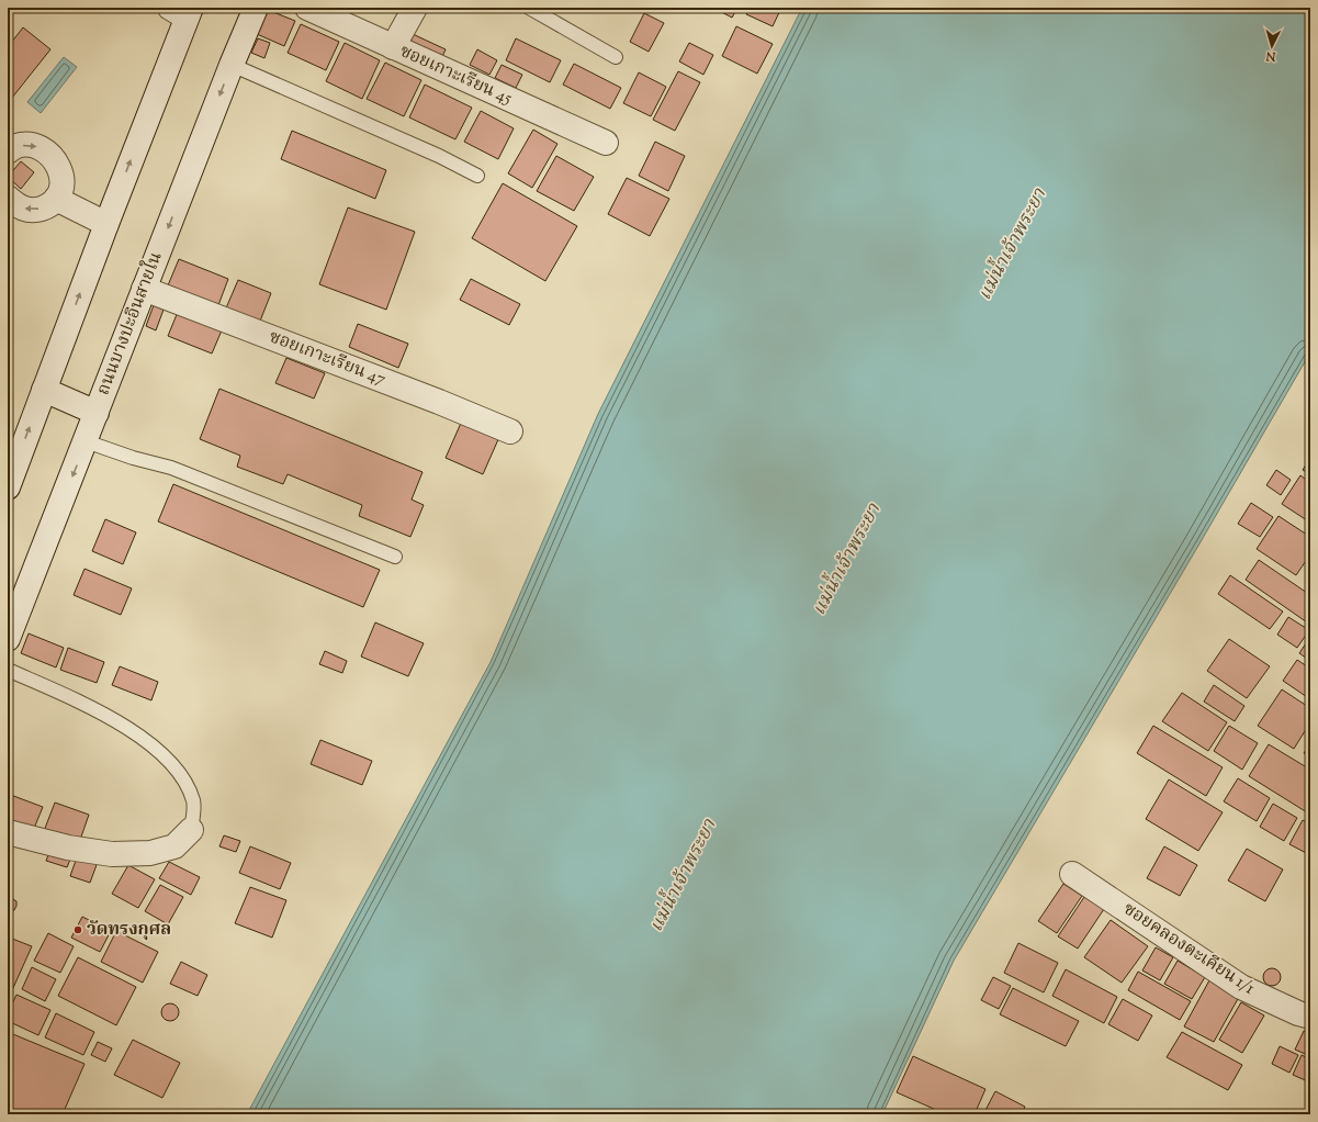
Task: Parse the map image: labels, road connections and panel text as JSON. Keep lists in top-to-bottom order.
{
  "streets": {
    "street": [
      "ซอยเกาะเรียน 45",
      "ถนนบางปะอินสายใน",
      "ซอยเกาะเรียน 47",
      "ซอยคลองตะเคียน 1/1"
    ]
  },
  "crossings": [
    ["ถนนบางปะอินสายใน", "ซอยเกาะเรียน 47"]
  ],
  "water": ["แม่น้ำเจ้าพระยา"],
  "places": ["วัดทรงกุศล"],
  "north": "bottom"
}
